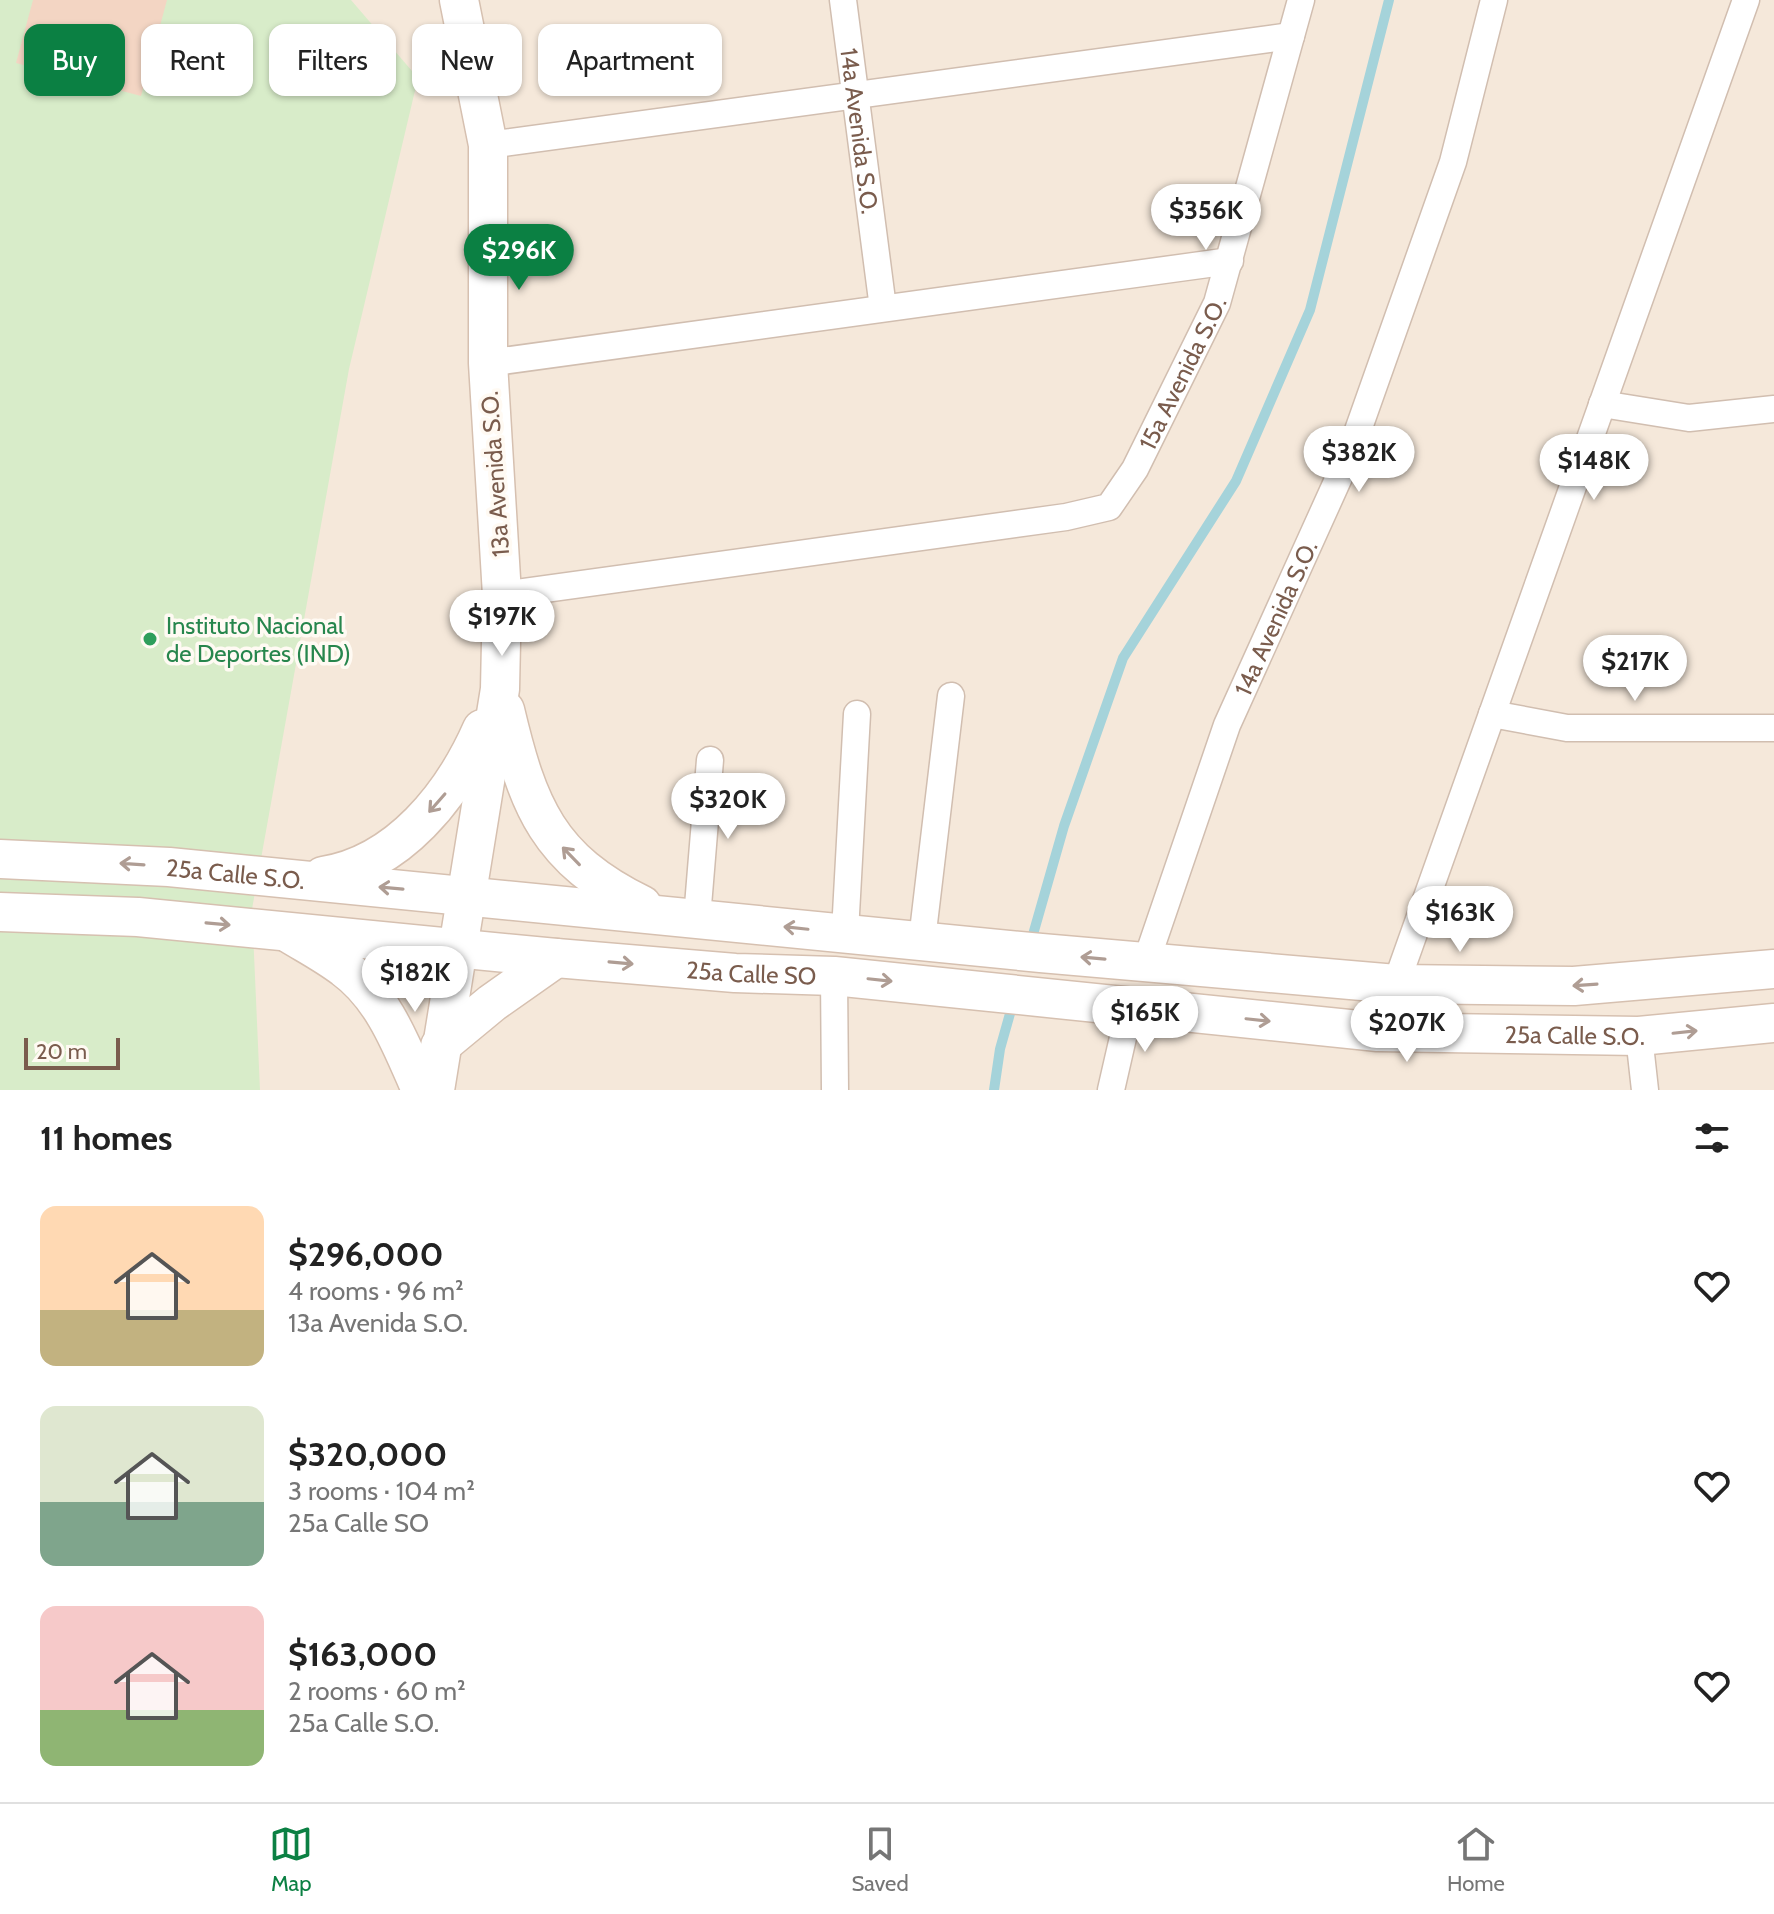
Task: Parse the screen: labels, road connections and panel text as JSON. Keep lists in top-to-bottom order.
{
  "streets": {
    "street": [
      "14a Avenida S.O.",
      "15a Avenida S.O.",
      "13a Avenida S.O.",
      "25a Calle S.O.",
      "25a Calle SO"
    ]
  },
  "crossings": [
    ["14a Avenida S.O.", "25a Calle S.O."],
    ["15a Avenida S.O.", "13a Avenida S.O."],
    ["13a Avenida S.O.", "25a Calle S.O."],
    ["13a Avenida S.O.", "25a Calle SO"],
    ["25a Calle S.O.", "25a Calle SO"]
  ],
  "places": ["Instituto Nacional de Deportes (IND)"],
  "scale_bar": "20 m",
  "page": {
    "chip": [
      "Buy",
      "Rent",
      "Filters",
      "New",
      "Apartment"
    ],
    "price": [
      "$356K",
      "$296K",
      "$382K",
      "$148K",
      "$197K",
      "$217K",
      "$320K",
      "$163K",
      "$182K",
      "$165K",
      "$207K"
    ],
    "scale": "20 m",
    "heading": "11 homes",
    "list": [
      {
        "name": "$296,000",
        "note": "4 rooms · 96 m² · 13a Avenida S.O."
      },
      {
        "name": "$320,000",
        "note": "3 rooms · 104 m² · 25a Calle SO"
      },
      {
        "name": "$163,000",
        "note": "2 rooms · 60 m² · 25a Calle S.O."
      }
    ],
    "tabs": ["Map", "Saved", "Home"]
  }
}
